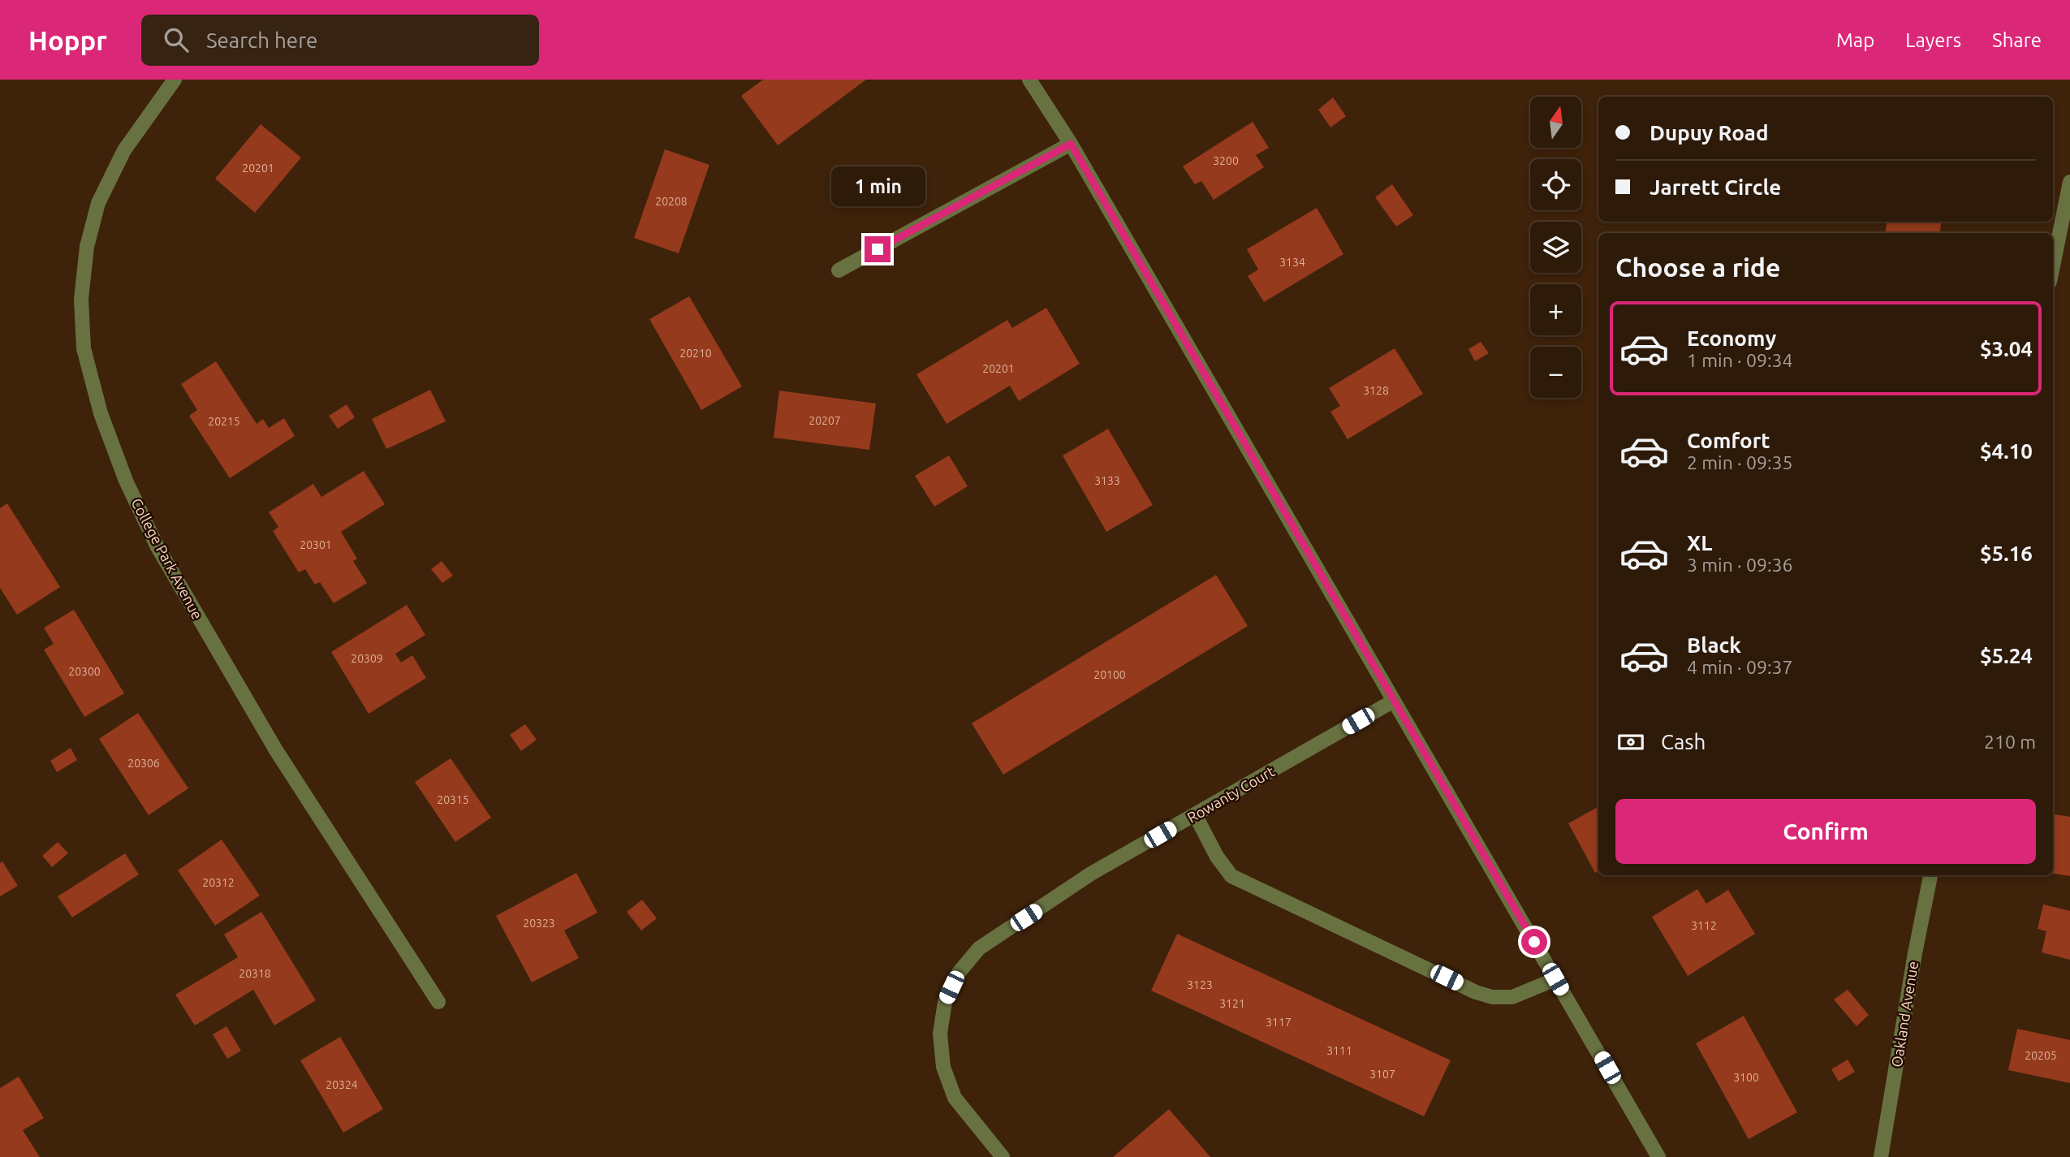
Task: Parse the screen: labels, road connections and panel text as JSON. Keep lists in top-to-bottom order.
{
  "streets": {
    "street": ["College Park Avenue", "Rowanty Court", "Oakland Avenue"]
  },
  "house_numbers": [
    "3200",
    "20201",
    "20208",
    "3134",
    "20210",
    "20201",
    "3128",
    "20207",
    "20215",
    "3133",
    "20301",
    "20309",
    "20300",
    "20100",
    "20306",
    "20315",
    "20312",
    "20323",
    "3112",
    "20318",
    "3123",
    "3121",
    "3117",
    "3111",
    "20205",
    "3107",
    "3100",
    "20324"
  ],
  "north": "top",
  "page": {
    "header": "Hoppr",
    "search": "Search here",
    "nav": ["Map", "Layers", "Share"],
    "map_buttons": ["+", "−"],
    "banner": ["Dupuy Road", "Jarrett Circle"],
    "bubble": "1 min",
    "heading": "Choose a ride",
    "list": [
      {
        "name": "Economy",
        "note": "1 min · 09:34",
        "value": "$3.04"
      },
      {
        "name": "Comfort",
        "note": "2 min · 09:35",
        "value": "$4.10"
      },
      {
        "name": "XL",
        "note": "3 min · 09:36",
        "value": "$5.16"
      },
      {
        "name": "Black",
        "note": "4 min · 09:37",
        "value": "$5.24"
      }
    ],
    "pay": ["Cash", "210 m"],
    "buttons": "Confirm"
  }
}
